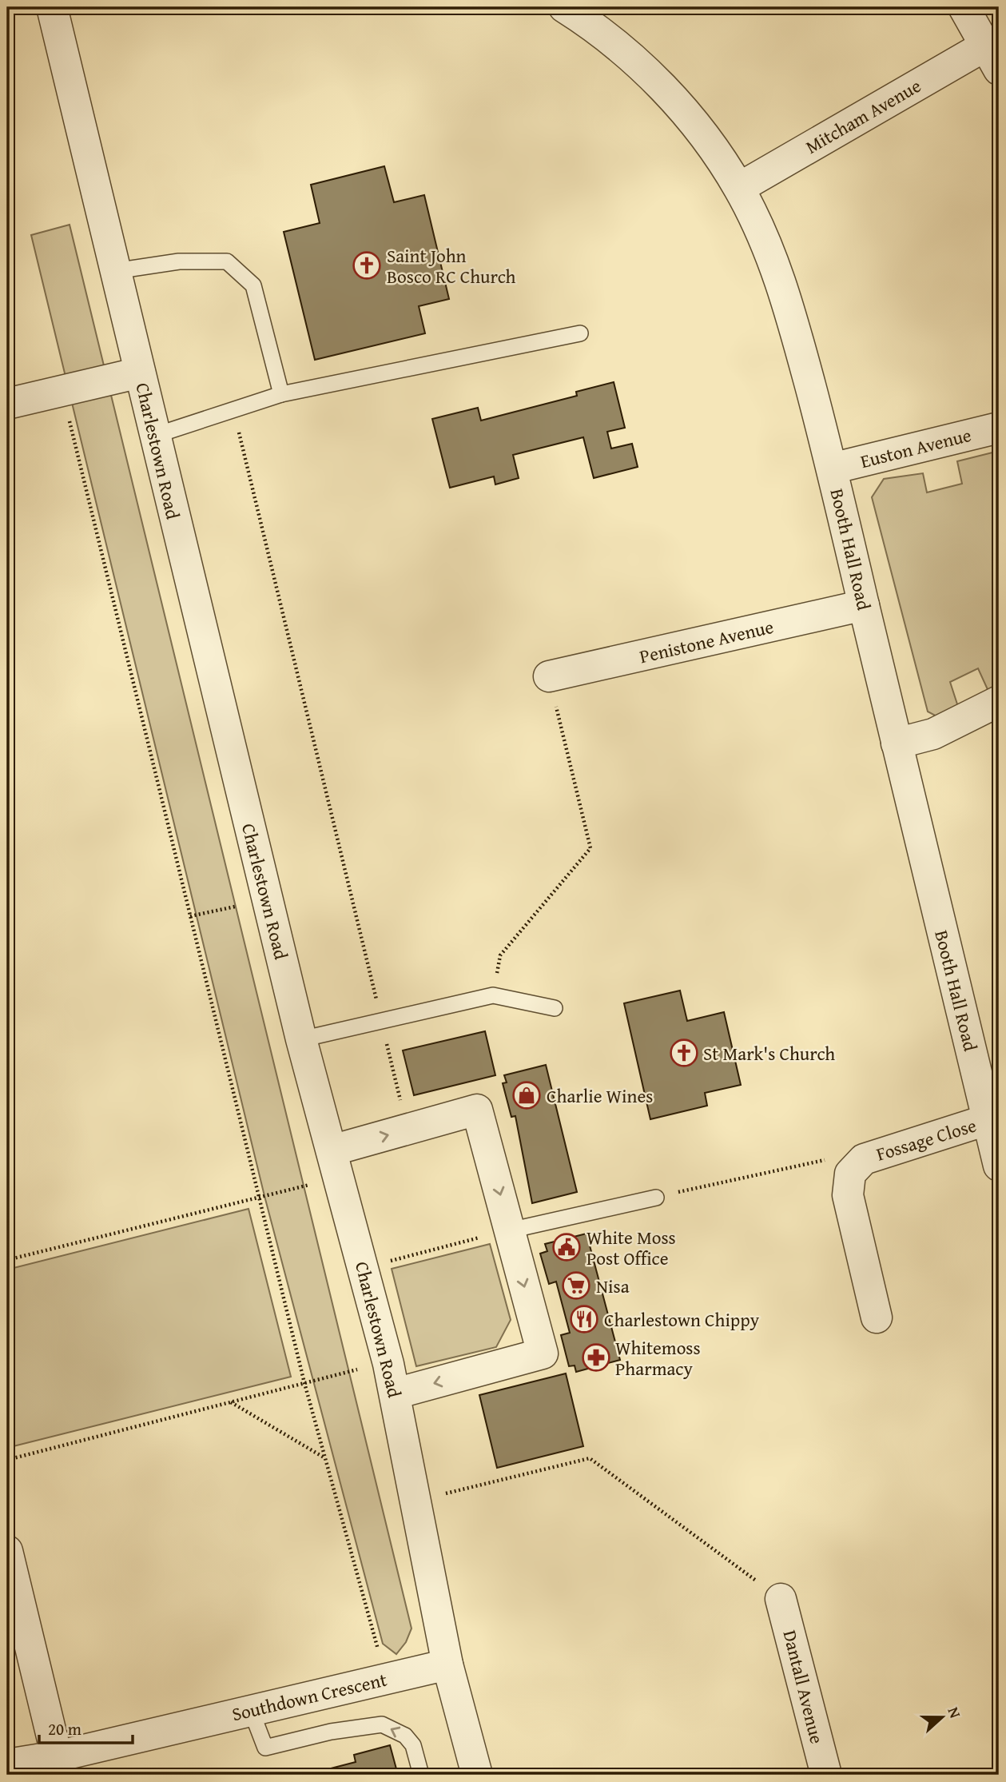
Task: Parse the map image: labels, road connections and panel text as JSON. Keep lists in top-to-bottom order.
{
  "streets": {
    "street": [
      "Mitcham Avenue",
      "Euston Avenue",
      "Charlestown Road",
      "Booth Hall Road",
      "Penistone Avenue",
      "Fossage Close",
      "Dantall Avenue",
      "Southdown Crescent"
    ]
  },
  "crossings": [
    ["Mitcham Avenue", "Booth Hall Road"],
    ["Euston Avenue", "Booth Hall Road"],
    ["Charlestown Road", "Southdown Crescent"],
    ["Booth Hall Road", "Penistone Avenue"],
    ["Booth Hall Road", "Fossage Close"]
  ],
  "places": {
    "church": ["Saint John Bosco RC Church", "St Mark's Church"],
    "shop": ["Charlie Wines"],
    "public building": ["White Moss Post Office"],
    "supermarket": ["Nisa"],
    "restaurant": ["Charlestown Chippy"],
    "pharmacy": ["Whitemoss Pharmacy"]
  },
  "scale_bar": "20 m",
  "north": "right"
}
